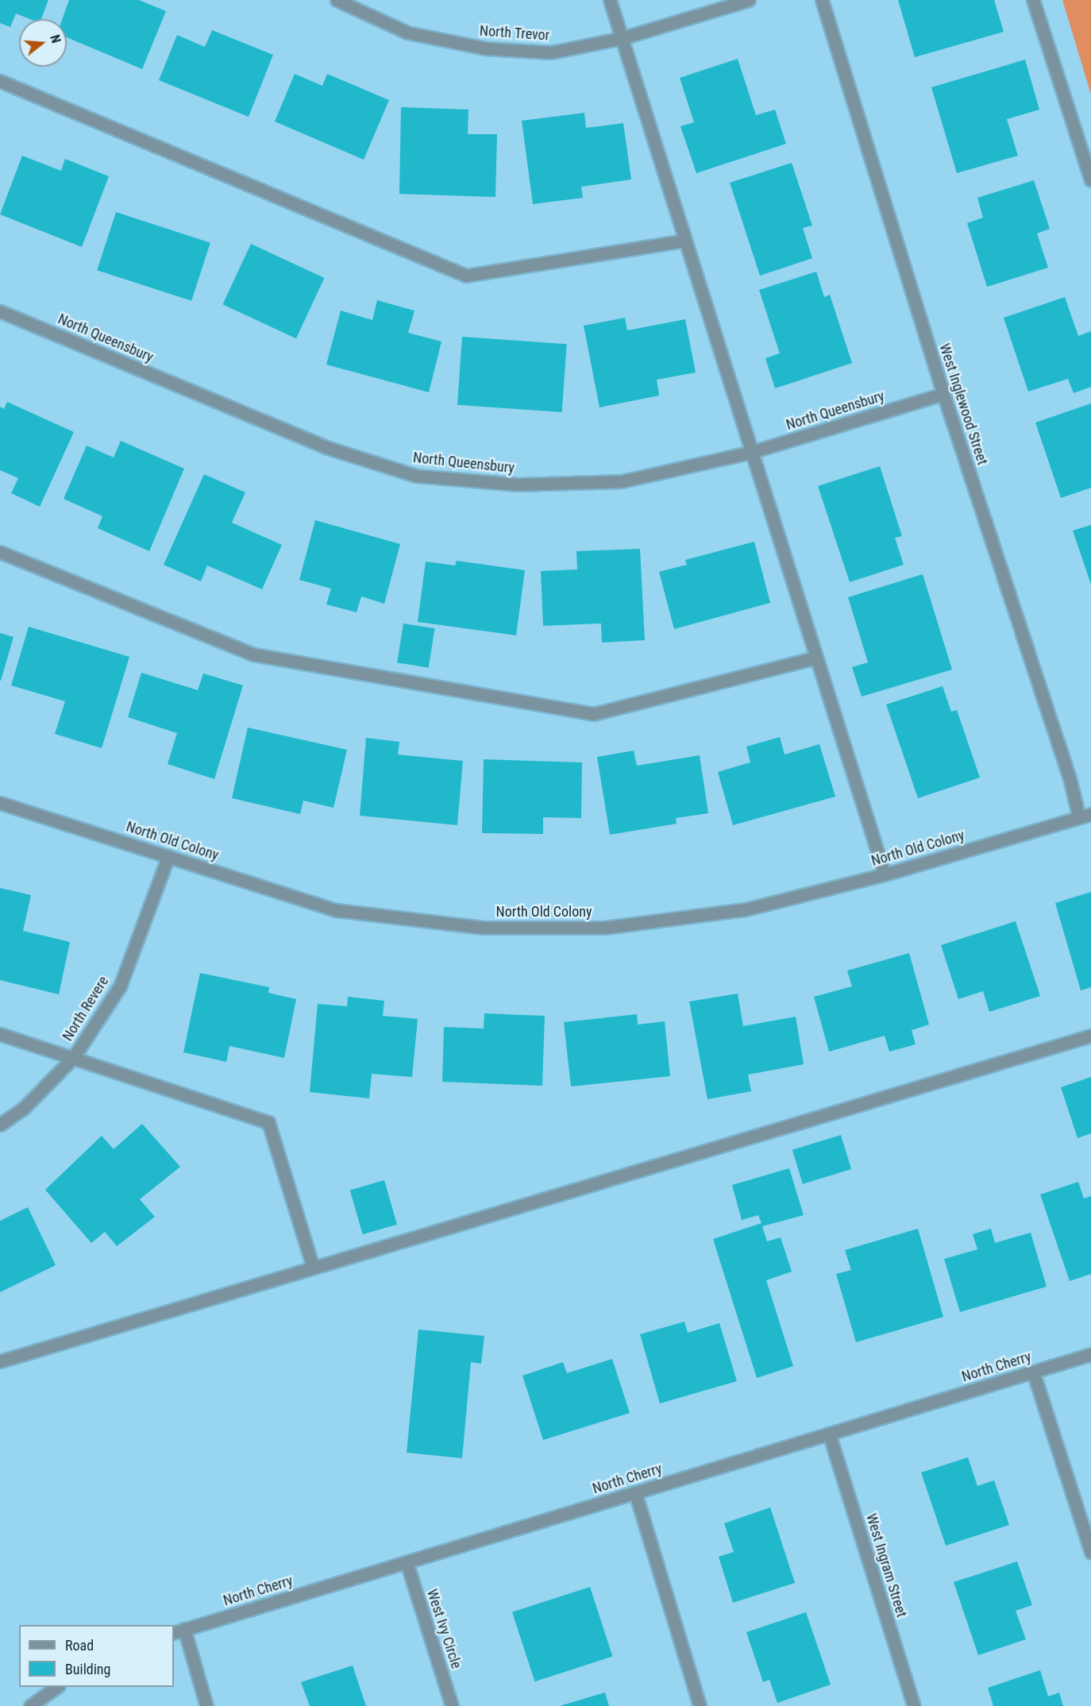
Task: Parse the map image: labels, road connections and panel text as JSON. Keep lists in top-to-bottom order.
{
  "streets": {
    "street": [
      "North Trevor",
      "North Queensbury",
      "West Inglewood Street",
      "North Old Colony",
      "North Revere",
      "North Cherry",
      "West Ingram Street",
      "West Ivy Circle"
    ]
  },
  "crossings": [
    ["North Queensbury", "West Inglewood Street"],
    ["West Inglewood Street", "North Old Colony"],
    ["North Old Colony", "North Revere"],
    ["North Cherry", "West Ingram Street"],
    ["North Cherry", "West Ivy Circle"]
  ],
  "legend": ["Road", "Building"],
  "north": "right"
}
